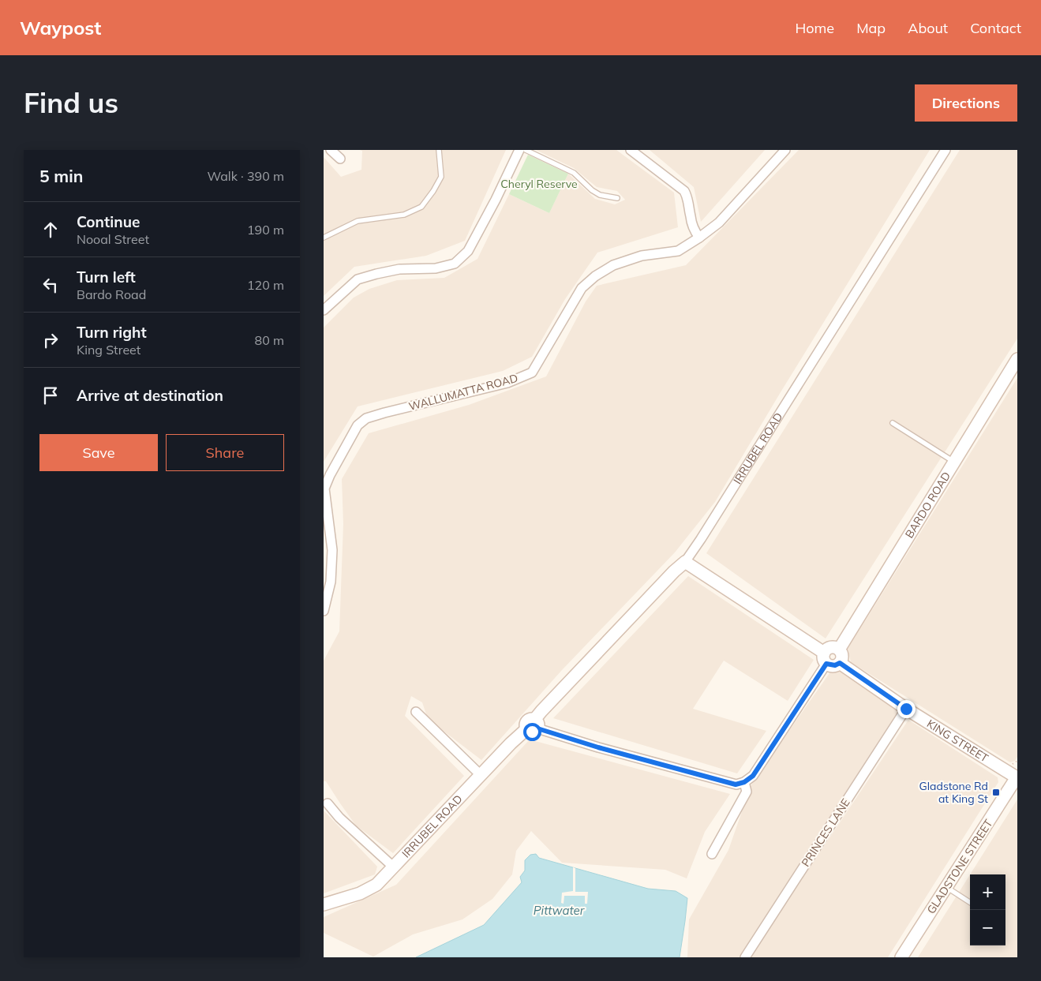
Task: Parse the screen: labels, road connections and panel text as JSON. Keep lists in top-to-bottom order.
{
  "streets": {
    "street": [
      "WALLUMATTA ROAD",
      "IRRUBEL ROAD",
      "BARDO ROAD",
      "KING STREET",
      "PRINCES LANE",
      "GLADSTONE STREET"
    ]
  },
  "crossings": [
    ["BARDO ROAD", "KING STREET"],
    ["KING STREET", "PRINCES LANE"],
    ["KING STREET", "GLADSTONE STREET"]
  ],
  "water": ["Pittwater"],
  "parks": ["Cheryl Reserve"],
  "places": {
    "transit": ["Gladstone Rd at King St"]
  },
  "page": {
    "header": "Waypost",
    "nav": [
      "Home",
      "Map",
      "About",
      "Contact"
    ],
    "buttons": [
      "Directions",
      ["Save", "Share"]
    ],
    "title": "Find us",
    "heading": ["5 min", "Walk · 390 m"],
    "list": [
      ["Continue", "Nooal Street", "190 m"],
      ["Turn left", "Bardo Road", "120 m"],
      ["Turn right", "King Street", "80 m"],
      "Arrive at destination"
    ],
    "map_buttons": ["+", "−"]
  }
}
